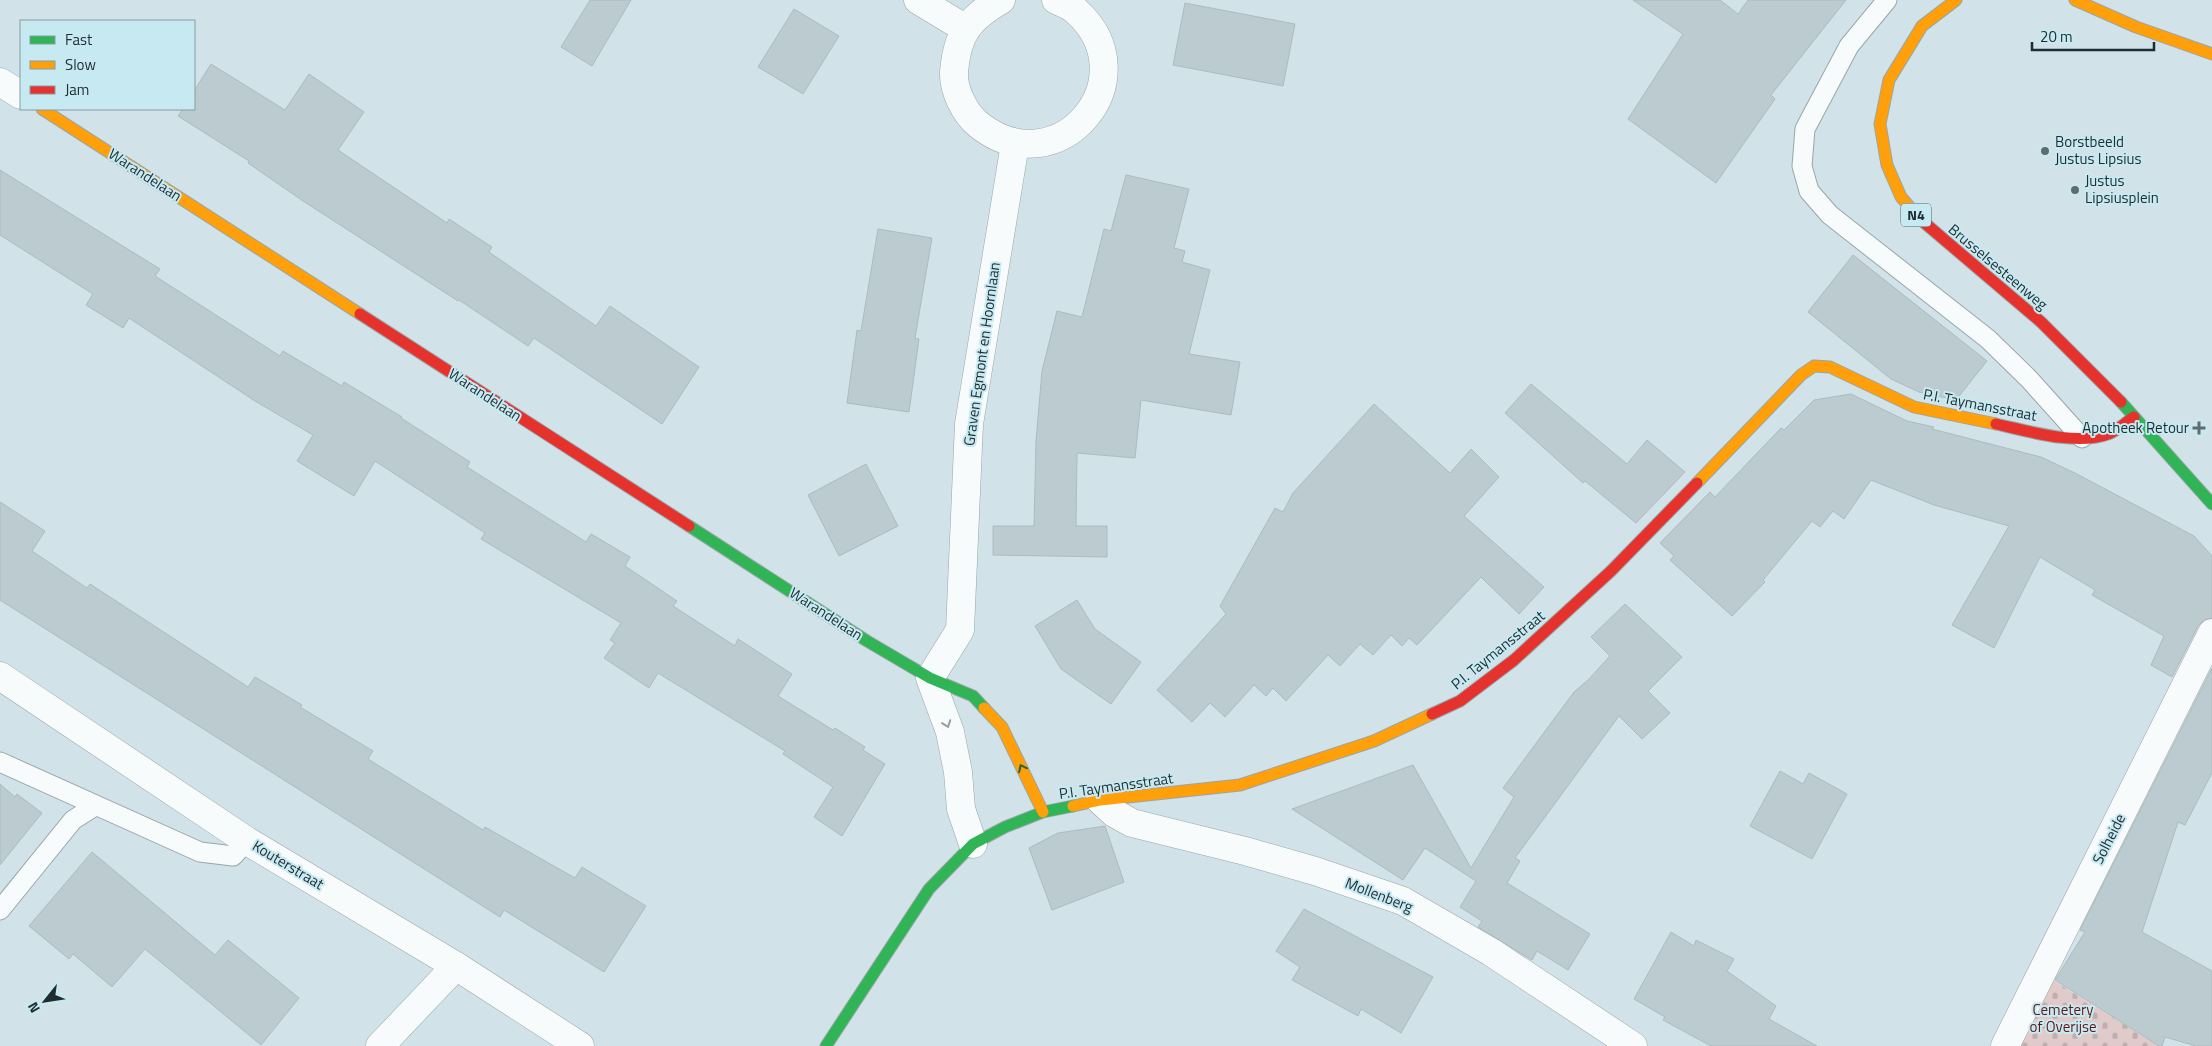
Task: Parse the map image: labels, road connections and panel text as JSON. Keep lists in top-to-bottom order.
{
  "streets": {
    "street": [
      "Warandelaan",
      "N4",
      "Brusselsesteenweg",
      "Graven Egmont en Hoornlaan",
      "P.I. Taymansstraat",
      "Solheide",
      "Kouterstraat",
      "Mollenberg"
    ]
  },
  "crossings": [
    ["Warandelaan", "Graven Egmont en Hoornlaan"],
    ["Warandelaan", "P.I. Taymansstraat"],
    ["Brusselsesteenweg", "P.I. Taymansstraat"],
    ["P.I. Taymansstraat", "Mollenberg"]
  ],
  "parks": ["Cemetery of Overijse"],
  "places": {
    "other": ["Borstbeeld Justus Lipsius", "Justus Lipsiusplein"],
    "health": ["Apotheek Retour"]
  },
  "legend": ["Fast", "Slow", "Jam"],
  "scale_bar": "20 m",
  "north": "bottom left"
}
